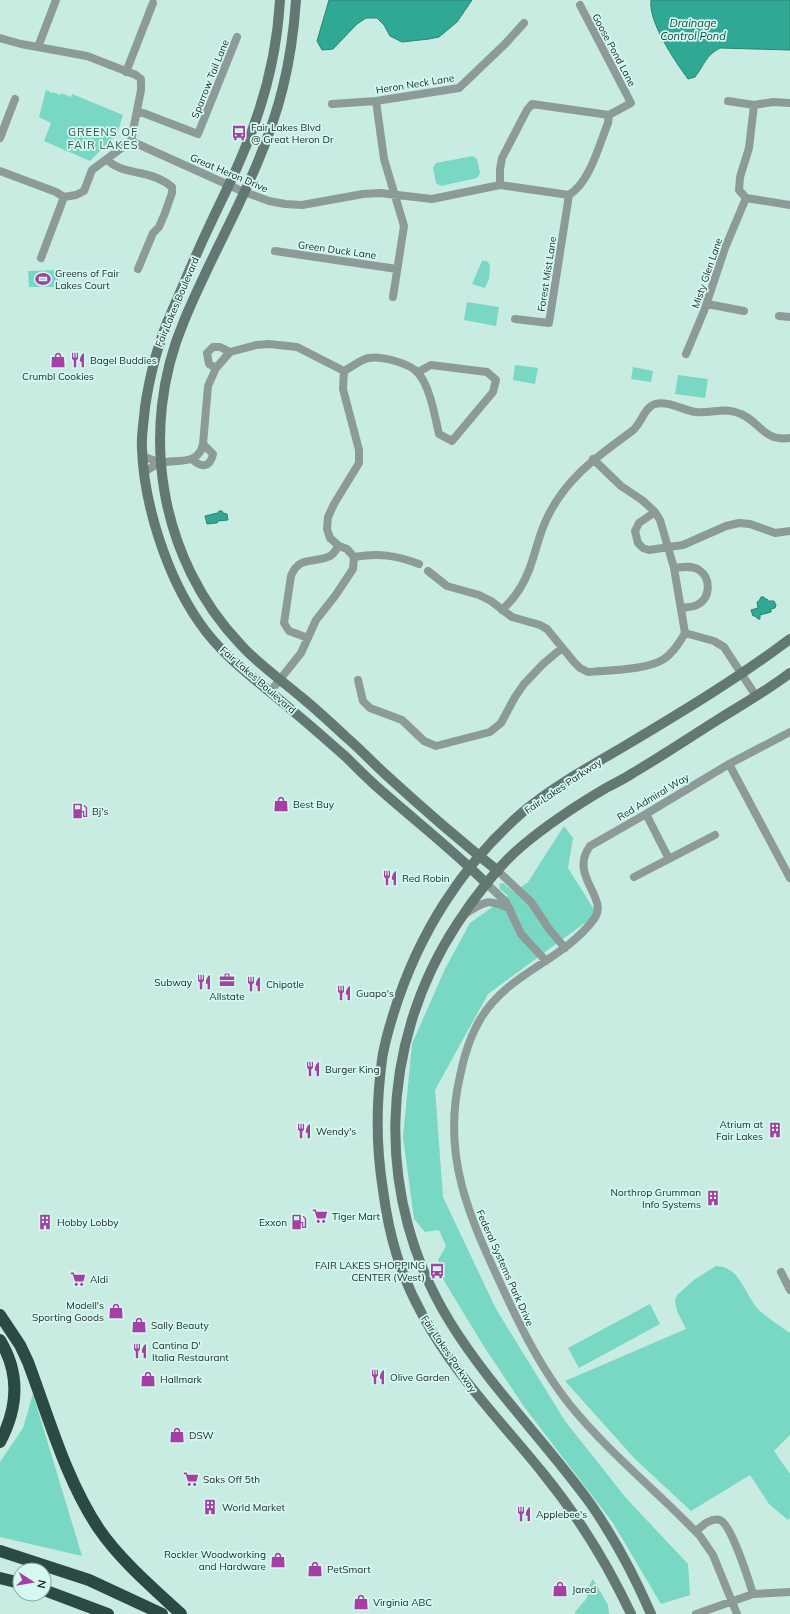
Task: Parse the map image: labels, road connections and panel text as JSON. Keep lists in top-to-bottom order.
{
  "streets": {
    "main road": ["Fair Lakes Boulevard", "Fair Lakes Parkway"],
    "street": [
      "Goose Pond Lane",
      "Sparrow Tail Lane",
      "Heron Neck Lane",
      "Great Heron Drive",
      "Green Duck Lane",
      "Misty Glen Lane",
      "Forest Mist Lane",
      "Red Admiral Way",
      "Federal Systems Park Drive"
    ]
  },
  "crossings": [
    ["Great Heron Drive", "Forest Mist Lane"],
    ["Great Heron Drive", "Fair Lakes Boulevard"],
    ["Fair Lakes Boulevard", "Fair Lakes Parkway"],
    ["Fair Lakes Boulevard", "Federal Systems Park Drive"],
    ["Red Admiral Way", "Federal Systems Park Drive"]
  ],
  "districts": ["GREENS OF FAIR LAKES"],
  "water": ["Drainage Control Pond"],
  "places": {
    "bus stop": ["Fair Lakes Blvd @ Great Heron Dr", "FAIR LAKES SHOPPING CENTER (West)"],
    "sports": ["Greens of Fair Lakes Court"],
    "shop": [
      "Crumbl Cookies",
      "Best Buy",
      "Modell's Sporting Goods",
      "Sally Beauty",
      "Hallmark",
      "DSW",
      "Rockler Woodworking and Hardware",
      "PetSmart",
      "Jared",
      "Virginia ABC"
    ],
    "restaurant": [
      "Bagel Buddies",
      "Red Robin",
      "Subway",
      "Chipotle",
      "Guapo's",
      "Burger King",
      "Wendy's",
      "Cantina D' Italia Restaurant",
      "Olive Garden",
      "Applebee's"
    ],
    "fuel station": ["Bj's", "Exxon"],
    "office": ["Allstate"],
    "building": [
      "Atrium at Fair Lakes",
      "Northrop Grumman Info Systems",
      "Hobby Lobby",
      "World Market"
    ],
    "supermarket": ["Tiger Mart", "Aldi", "Saks Off 5th"]
  },
  "north": "right"
}
